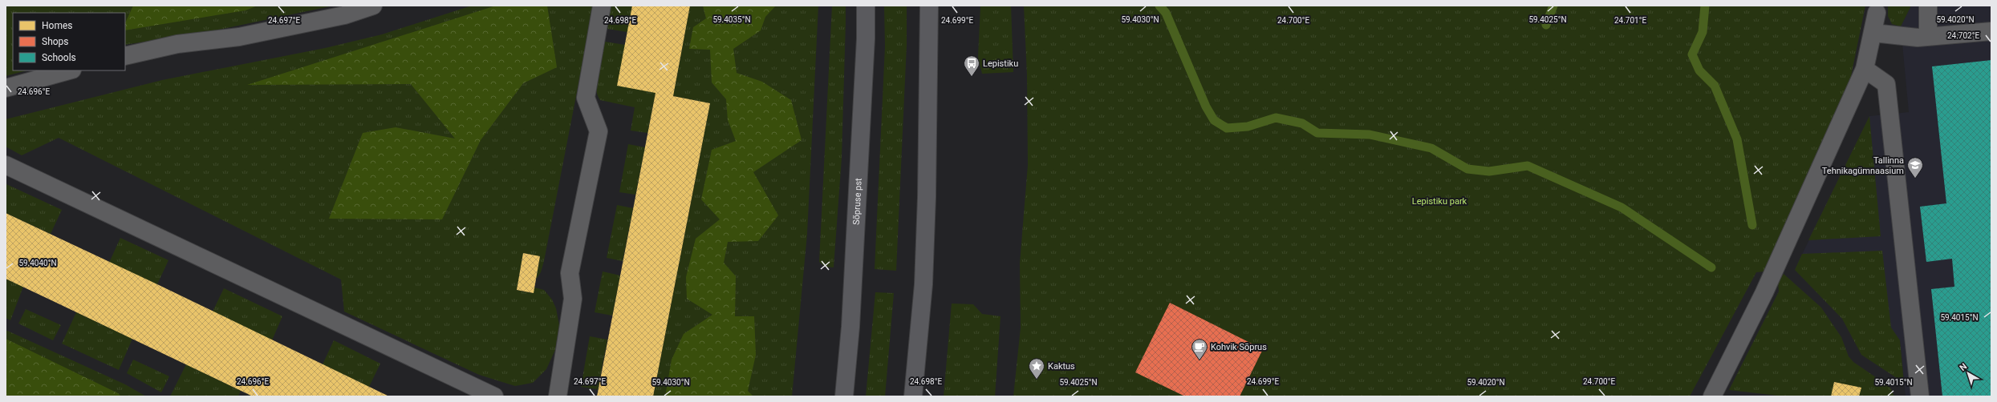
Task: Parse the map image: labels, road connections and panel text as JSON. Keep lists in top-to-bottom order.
{
  "streets": {
    "main road": ["Sõpruse pst"]
  },
  "parks": ["Lepistiku park"],
  "places": {
    "bus stop": ["Lepistiku"],
    "school or university": ["Tallinna Tehnikagümnaasium"],
    "cafe": ["Kohvik Sõprus"],
    "place": ["Kaktus"]
  },
  "legend": ["Homes", "Shops", "Schools"],
  "north": "top left",
  "coordinates": [
    "59.4035°N",
    "59.4030°N",
    "59.4025°N",
    "59.4020°N",
    "24.698°E",
    "24.699°E",
    "24.700°E",
    "24.701°E",
    "24.697°E",
    "24.702°E",
    "24.696°E",
    "59.4040°N",
    "59.4015°N"
  ]
}
